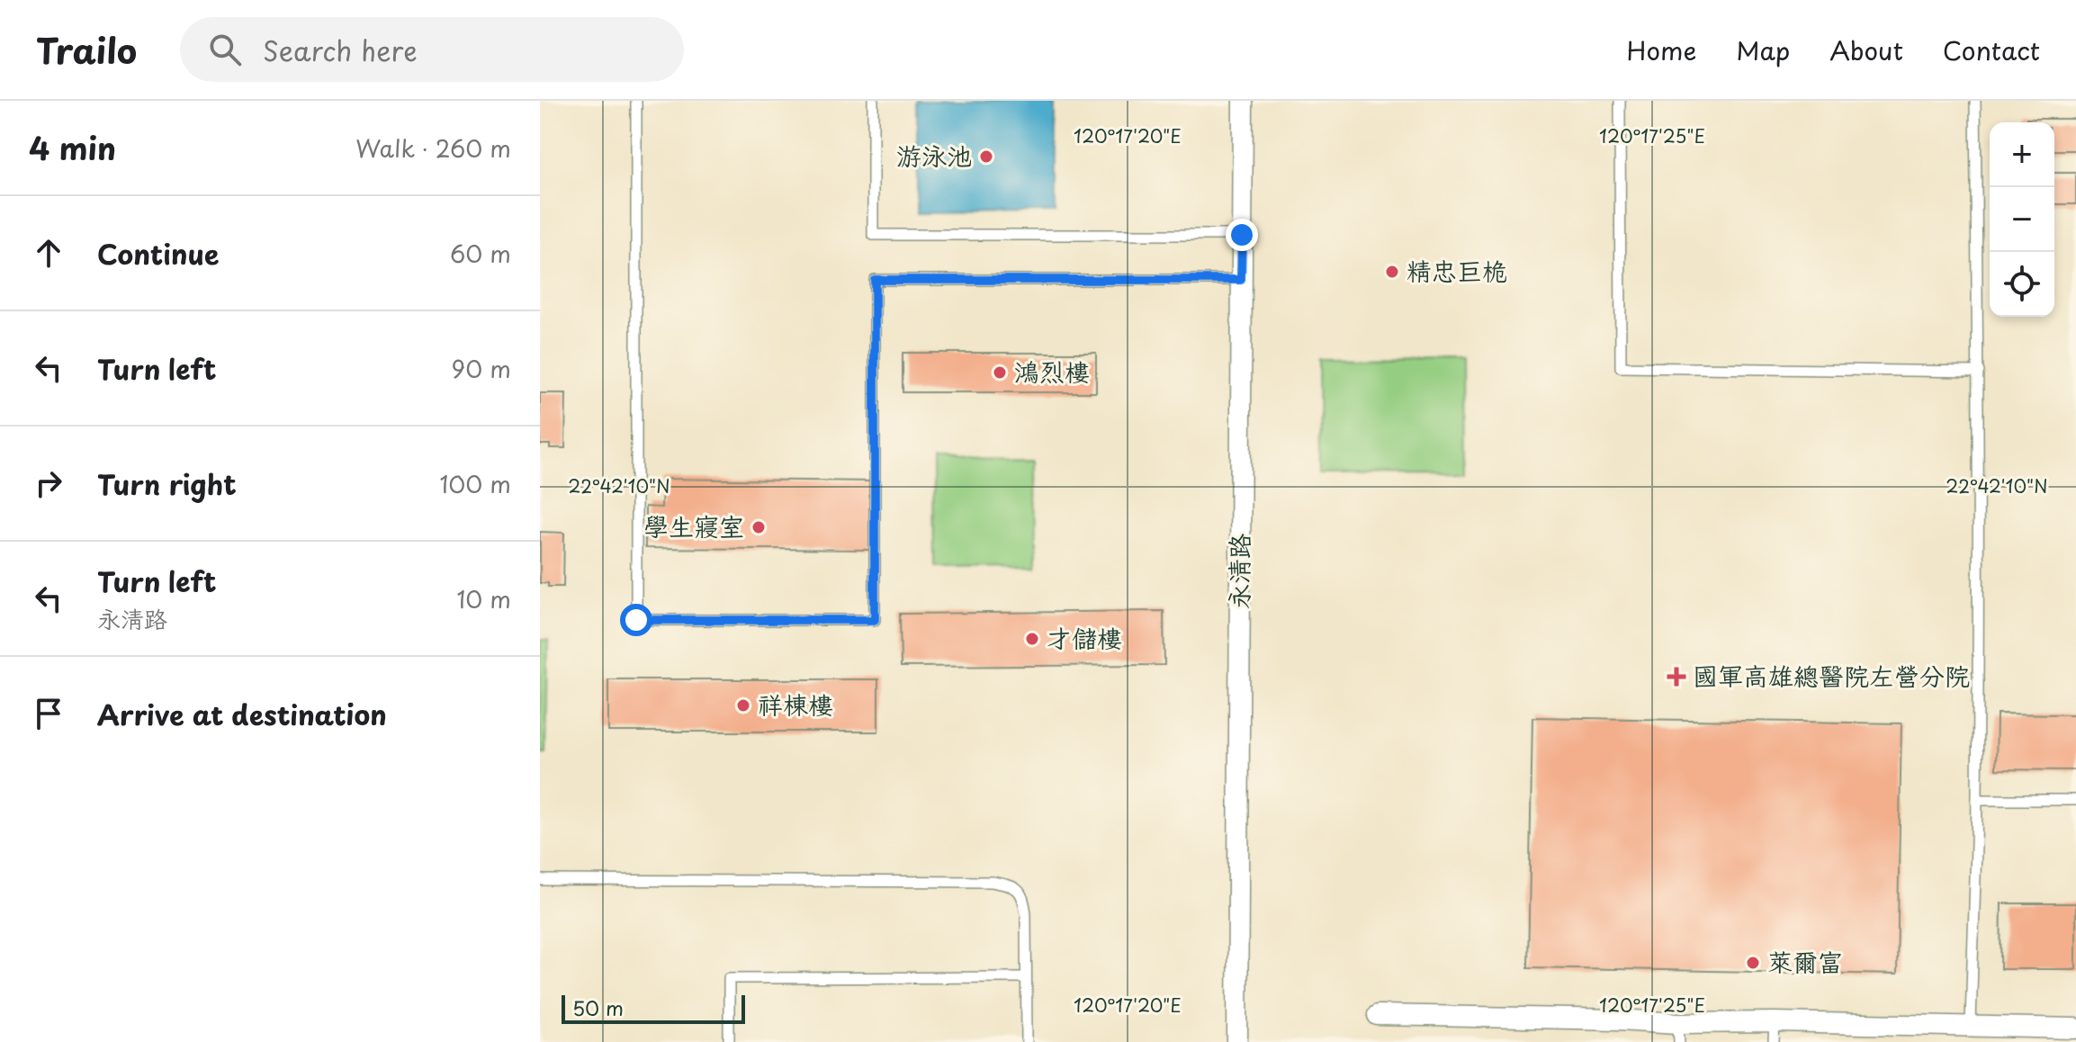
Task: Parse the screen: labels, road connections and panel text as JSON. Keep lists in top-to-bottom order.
{
  "streets": {
    "street": ["永清路"]
  },
  "places": {
    "other": [
      "游泳池",
      "精忠巨桅",
      "鴻烈樓",
      "學生寢室",
      "才儲樓",
      "祥棟樓",
      "萊爾富"
    ],
    "health": ["國軍高雄總醫院左營分院"]
  },
  "scale_bar": "50 m",
  "page": {
    "header": "Trailo",
    "search": "Search here",
    "nav": [
      "Home",
      "Map",
      "About",
      "Contact"
    ],
    "heading": ["4 min", "Walk · 260 m"],
    "map_buttons": ["+", "−"],
    "list": [
      ["Continue", "60 m"],
      ["Turn left", "90 m"],
      ["Turn right", "100 m"],
      ["Turn left", "永清路", "10 m"],
      "Arrive at destination"
    ],
    "scale": "50 m"
  },
  "coordinates": ["120°17'20\"E", "120°17'25\"E", "22°42'10\"N"]
}
